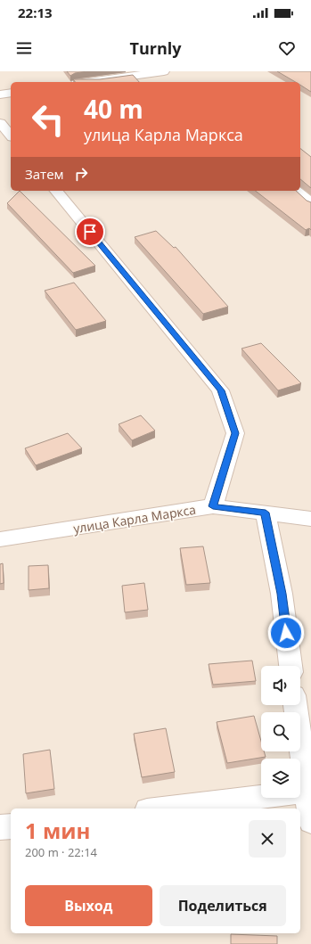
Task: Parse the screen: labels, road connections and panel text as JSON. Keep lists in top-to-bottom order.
{
  "streets": {
    "street": ["улица Карла Маркса"]
  },
  "page": {
    "status": "22:13",
    "header": "Turnly",
    "turn": ["40 m", "улица Карла Маркса"],
    "then": "Затем",
    "heading": ["1 мин", "200 m · 22:14"],
    "buttons": ["Выход", "Поделиться"]
  }
}
